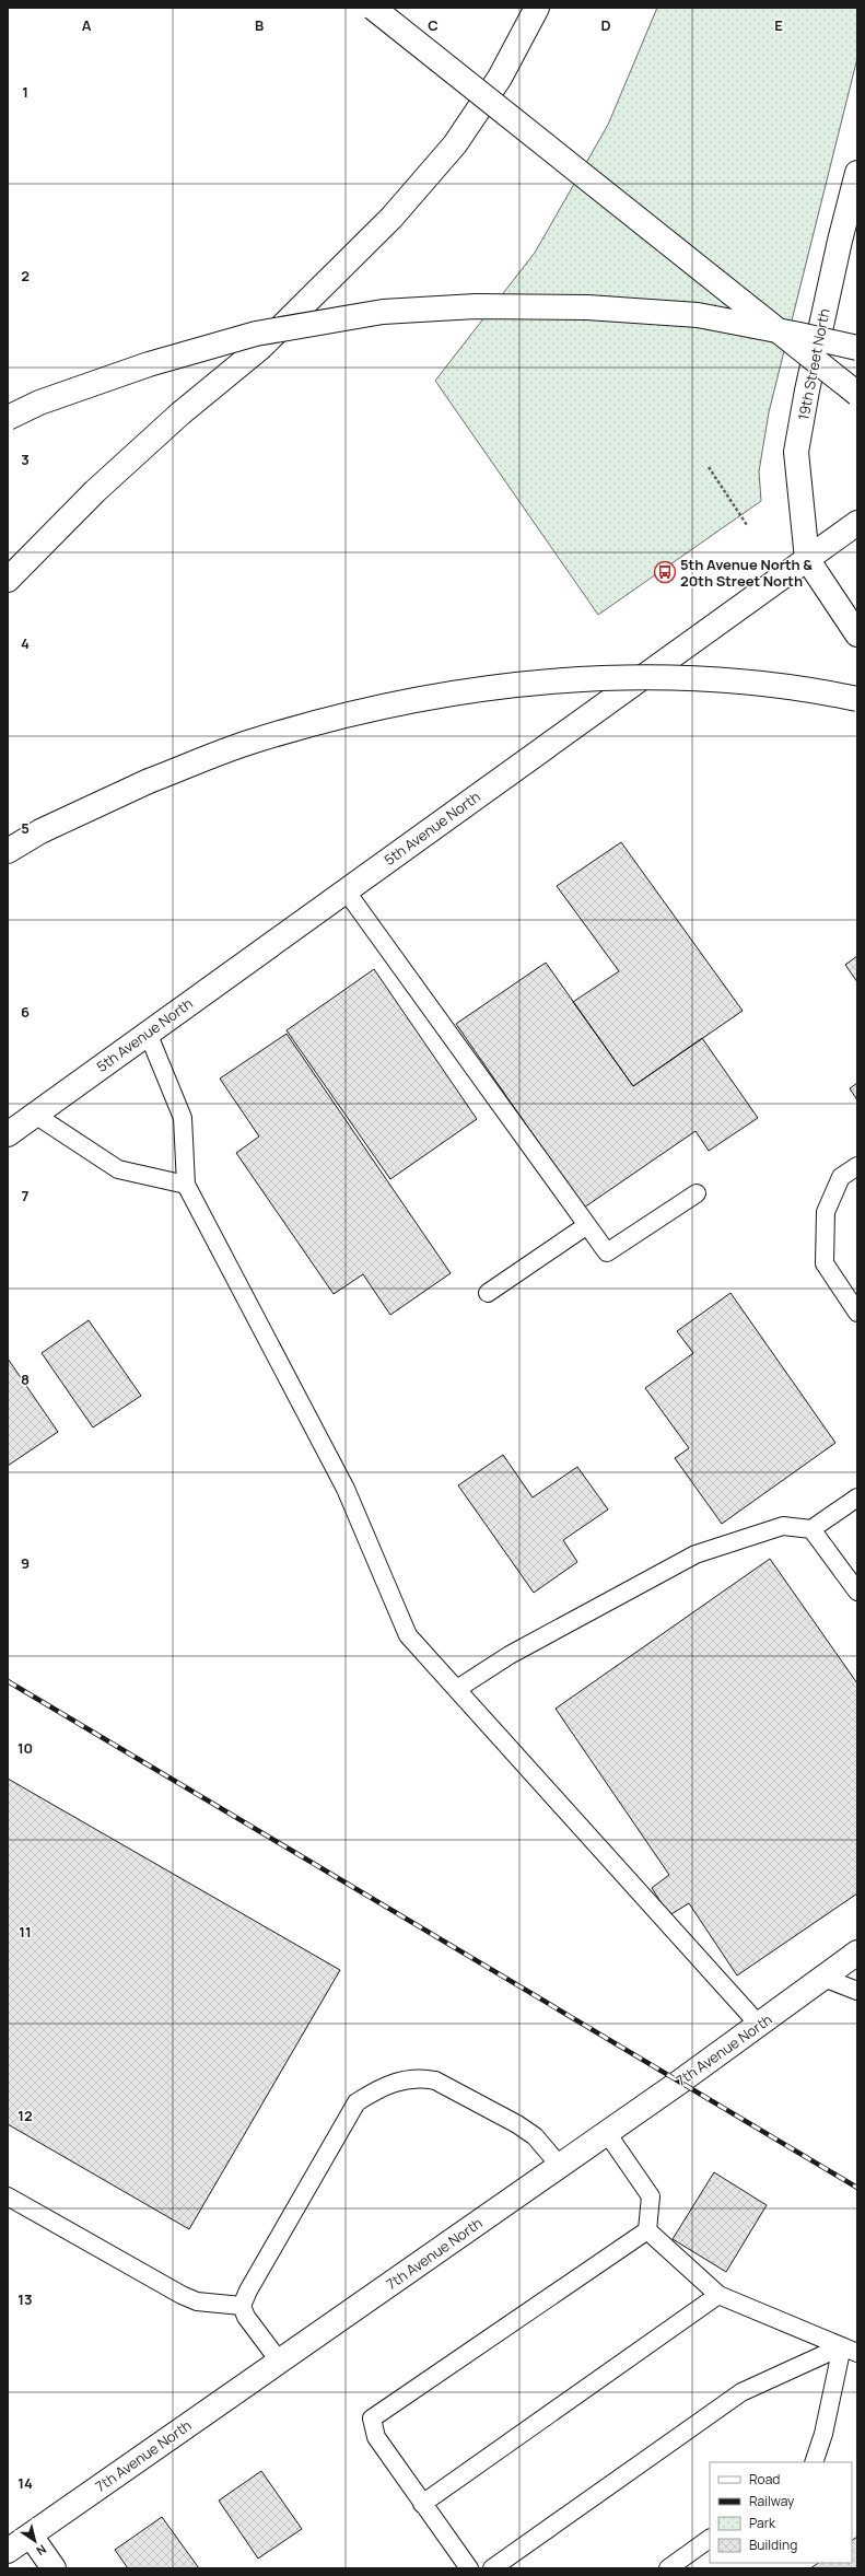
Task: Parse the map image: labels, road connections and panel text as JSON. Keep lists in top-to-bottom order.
{
  "streets": {
    "main road": ["19th Street North", "5th Avenue North", "7th Avenue North"]
  },
  "crossings": [
    ["19th Street North", "5th Avenue North"]
  ],
  "places": {
    "bus stop": ["5th Avenue North & 20th Street North"]
  },
  "legend": [
    "Road",
    "Railway",
    "Park",
    "Building"
  ],
  "north": "bottom right",
  "grid": {
    "columns": [
      "A",
      "B",
      "C",
      "D",
      "E"
    ],
    "rows": [
      "1",
      "2",
      "3",
      "4",
      "5",
      "6",
      "7",
      "8",
      "9",
      "10",
      "11",
      "12",
      "13",
      "14"
    ]
  }
}
